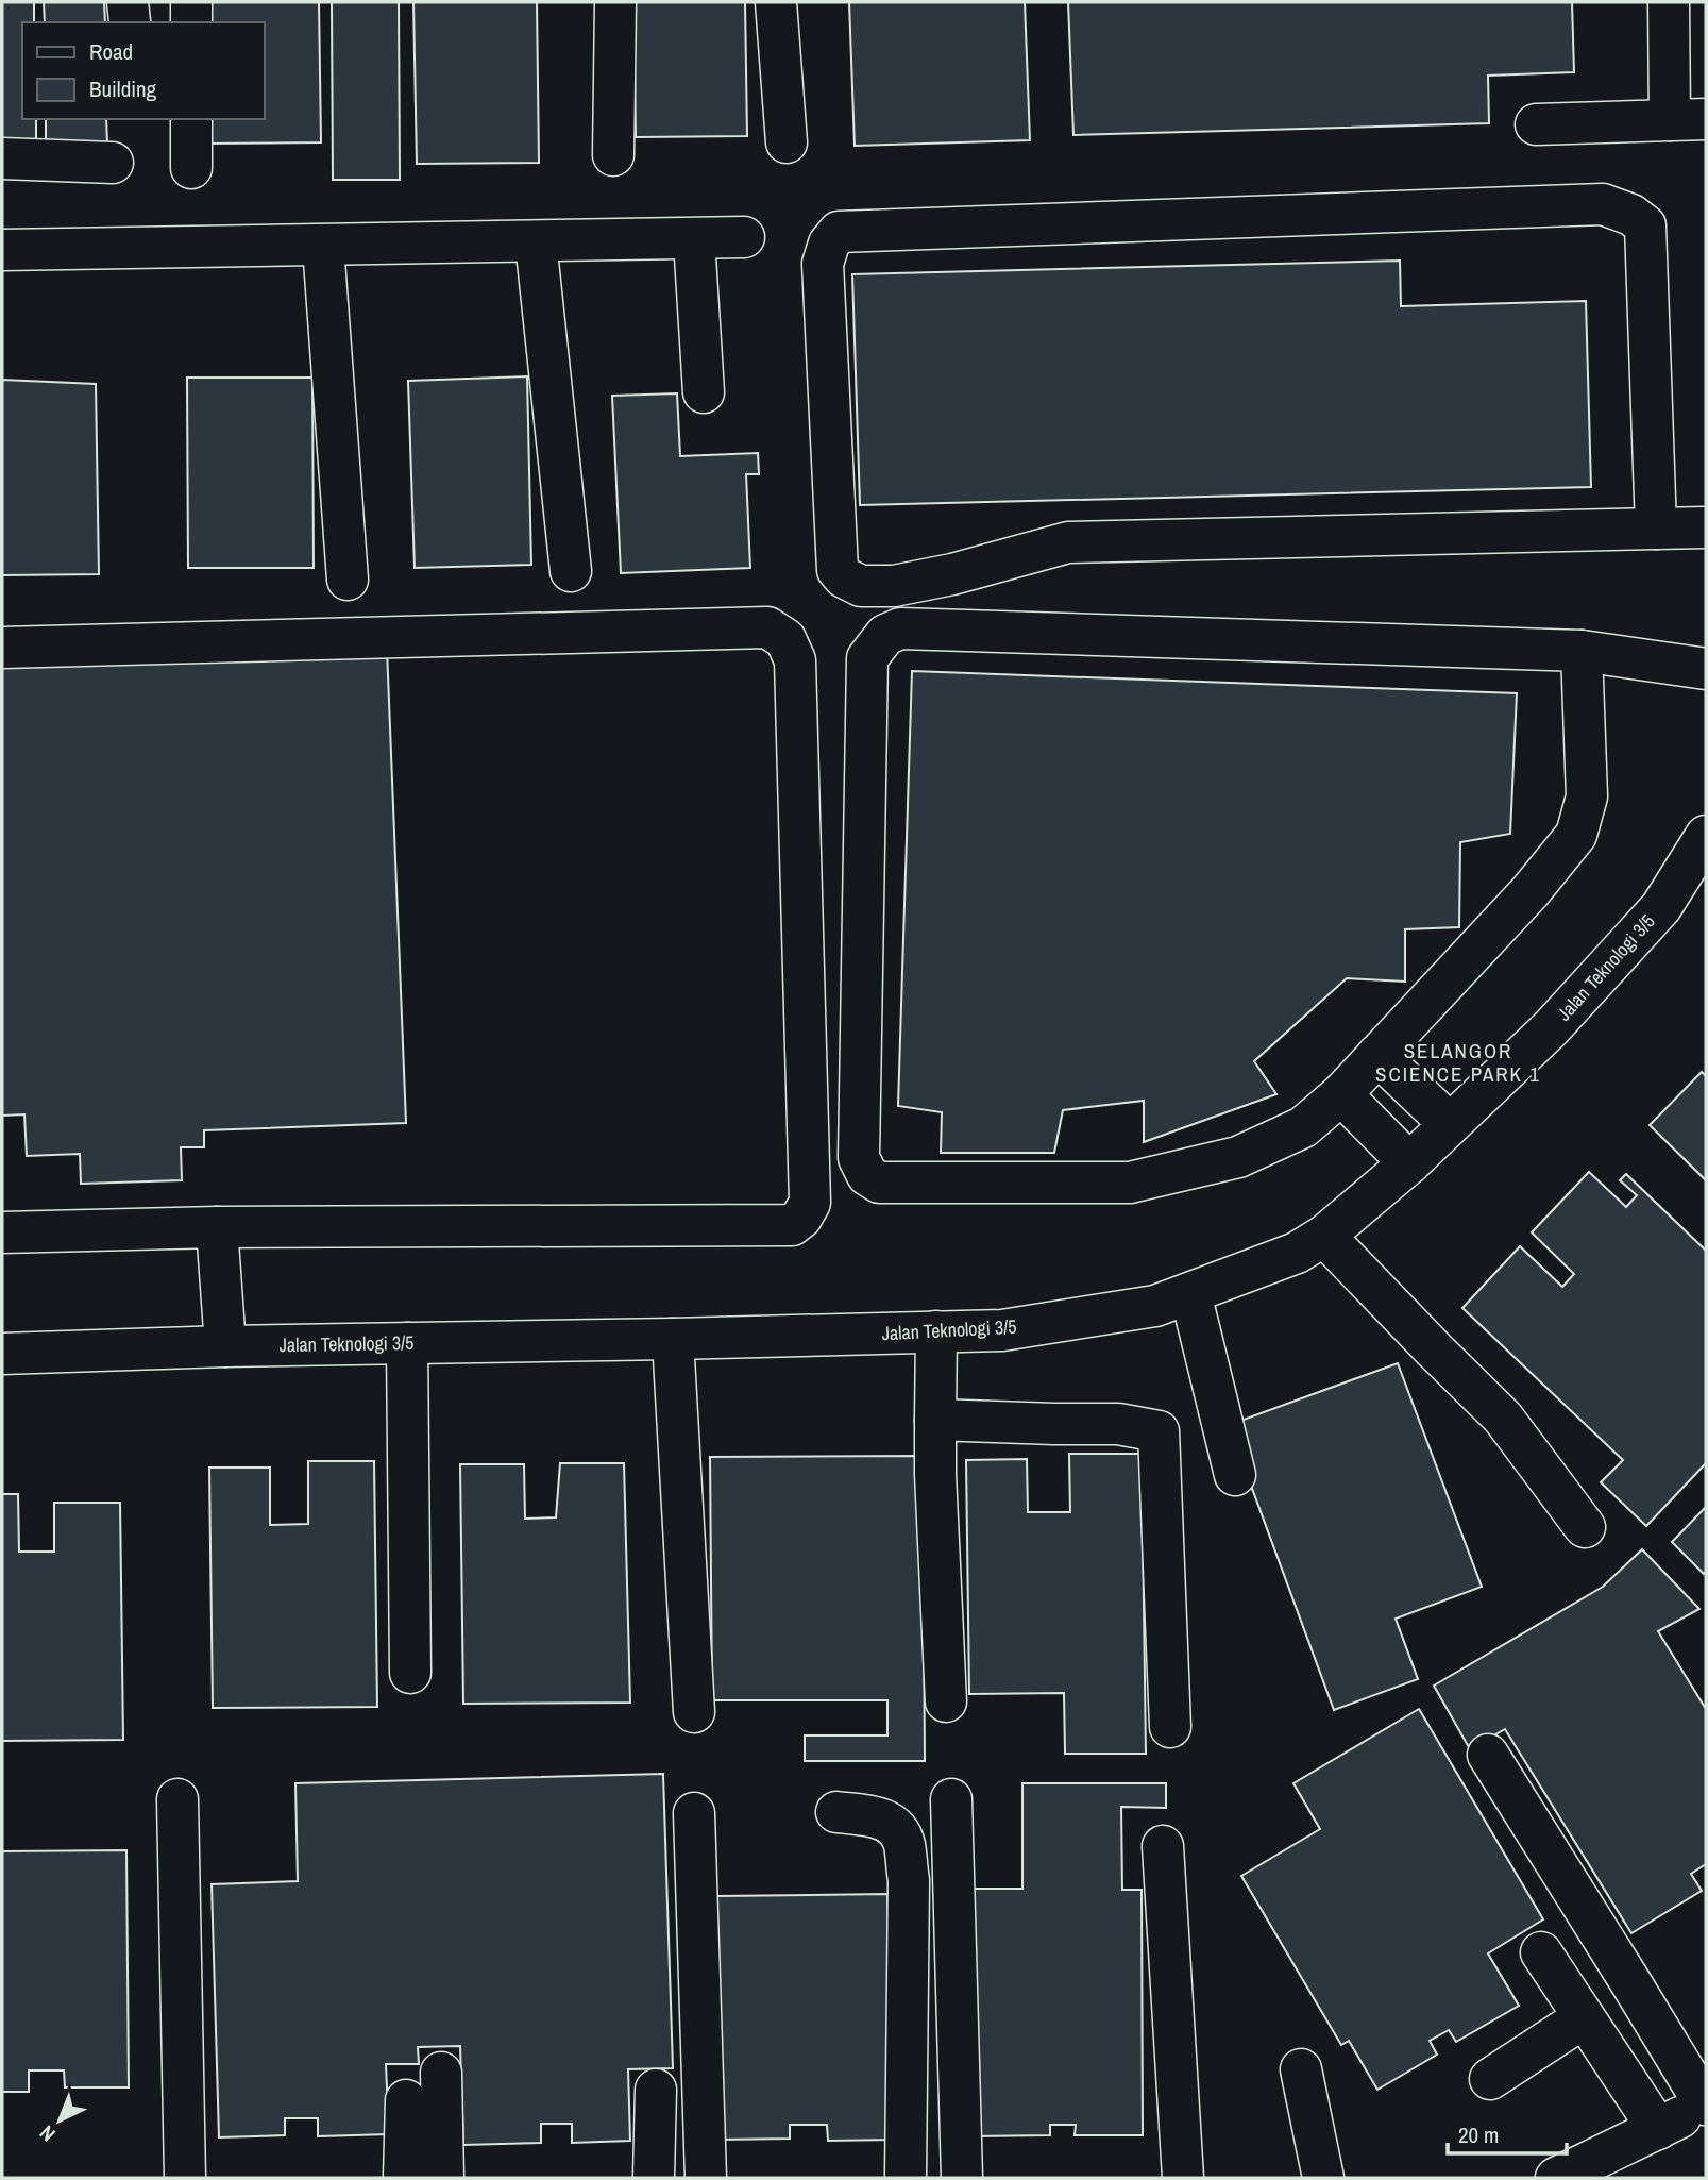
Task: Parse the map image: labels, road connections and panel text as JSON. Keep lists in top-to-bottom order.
{
  "streets": {
    "street": ["Jalan Teknologi 3/5"]
  },
  "districts": ["SELANGOR SCIENCE PARK 1"],
  "legend": ["Road", "Building"],
  "scale_bar": "20 m",
  "north": "bottom left"
}
